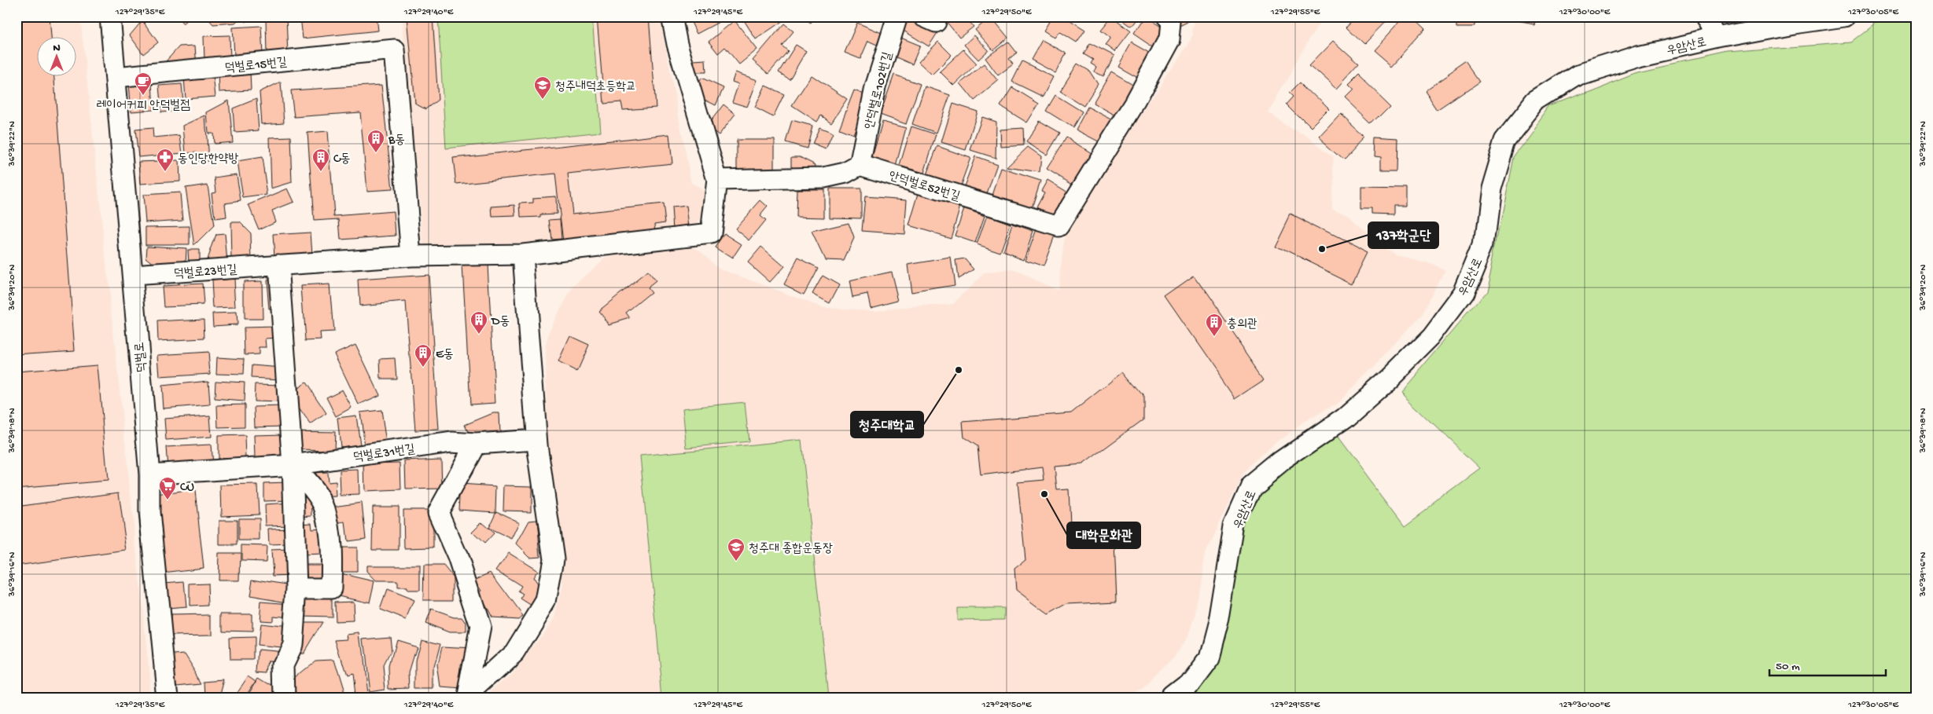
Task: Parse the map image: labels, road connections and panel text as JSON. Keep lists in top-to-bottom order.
{
  "streets": {
    "street": [
      "우암산로",
      "덕벌로15번길",
      "안덕벌로102번길",
      "안덕벌로52번길",
      "덕벌로23번길",
      "덕벌로",
      "덕벌로31번길"
    ]
  },
  "crossings": [
    ["덕벌로15번길", "덕벌로23번길"],
    ["덕벌로15번길", "덕벌로"],
    ["안덕벌로102번길", "안덕벌로52번길"],
    ["덕벌로23번길", "덕벌로"],
    ["덕벌로", "덕벌로31번길"]
  ],
  "places": {
    "cafe": ["레이어커피 안덕벌점"],
    "school or university": ["청주내덕초등학교", "청주대 종합운동장"],
    "building": [
      "B동",
      "C동",
      "D동",
      "충의관",
      "E동"
    ],
    "pharmacy": ["동인당한약방"],
    "other": ["137학군단", "청주대학교", "대학문화관"],
    "supermarket": ["CU"]
  },
  "scale_bar": "50 m",
  "north": "top",
  "coordinates": [
    "127°29'35\"E",
    "127°29'40\"E",
    "127°29'45\"E",
    "127°29'50\"E",
    "127°29'55\"E",
    "127°30'00\"E",
    "127°30'05\"E",
    "36°39'22\"N",
    "36°39'20\"N",
    "36°39'18\"N",
    "36°39'16\"N"
  ]
}
